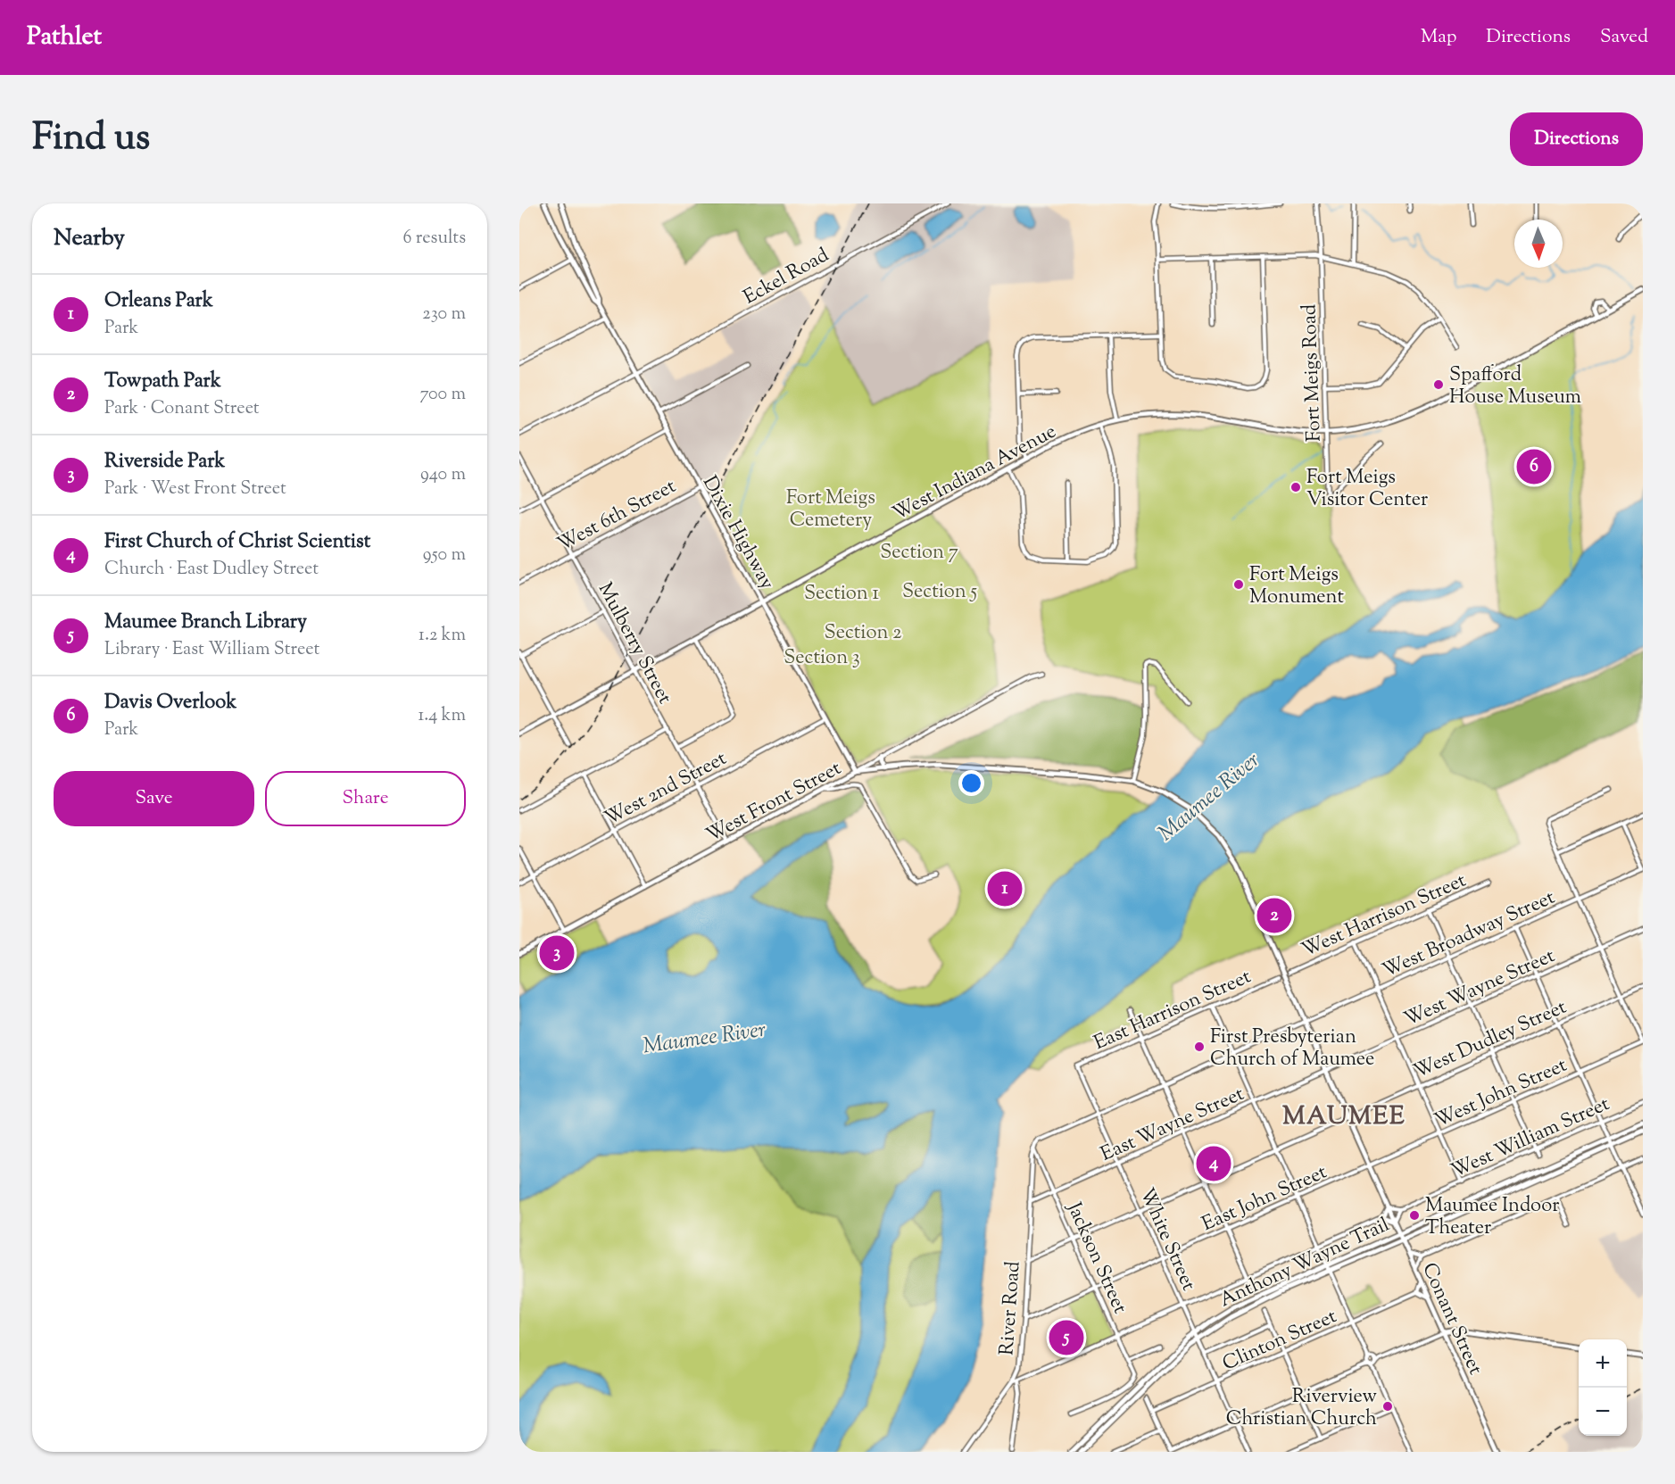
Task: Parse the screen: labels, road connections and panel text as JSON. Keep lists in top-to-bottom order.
{
  "streets": {
    "highway": ["Anthony Wayne Trail"],
    "main road": [
      "West Indiana Avenue",
      "Dixie Highway",
      "West Front Street",
      "Conant Street"
    ],
    "street": [
      "Eckel Road",
      "Fort Meigs Road",
      "West 6th Street",
      "Mulberry Street",
      "West 2nd Street",
      "West Harrison Street",
      "West Broadway Street",
      "West Wayne Street",
      "East Harrison Street",
      "West Dudley Street",
      "West John Street",
      "East Wayne Street",
      "West William Street",
      "East John Street",
      "White Street",
      "Jackson Street",
      "River Road",
      "Clinton Street"
    ]
  },
  "crossings": [
    ["Eckel Road", "Dixie Highway"],
    ["Fort Meigs Road", "West Indiana Avenue"],
    ["West Indiana Avenue", "Dixie Highway"],
    ["West Indiana Avenue", "Mulberry Street"],
    ["West 6th Street", "Dixie Highway"],
    ["West 6th Street", "Mulberry Street"],
    ["Dixie Highway", "West 2nd Street"],
    ["Dixie Highway", "West Front Street"],
    ["Dixie Highway", "Conant Street"],
    ["Mulberry Street", "West 2nd Street"],
    ["Mulberry Street", "West Front Street"],
    ["West Front Street", "Conant Street"],
    ["West Broadway Street", "White Street"],
    ["West Broadway Street", "Jackson Street"],
    ["West Broadway Street", "River Road"],
    ["West Broadway Street", "Conant Street"],
    ["West Wayne Street", "East Wayne Street"],
    ["West Wayne Street", "Conant Street"],
    ["East Harrison Street", "White Street"],
    ["West Dudley Street", "White Street"],
    ["West Dudley Street", "Jackson Street"],
    ["West Dudley Street", "River Road"],
    ["West Dudley Street", "Conant Street"],
    ["West John Street", "East John Street"],
    ["West John Street", "Conant Street"],
    ["East Wayne Street", "White Street"],
    ["East Wayne Street", "Jackson Street"],
    ["East Wayne Street", "River Road"],
    ["East Wayne Street", "Conant Street"],
    ["East John Street", "White Street"],
    ["East John Street", "Jackson Street"],
    ["East John Street", "River Road"],
    ["East John Street", "Conant Street"],
    ["White Street", "Anthony Wayne Trail"],
    ["White Street", "Clinton Street"],
    ["Jackson Street", "River Road"],
    ["Anthony Wayne Trail", "Conant Street"]
  ],
  "districts": ["MAUMEE"],
  "water": ["Maumee River"],
  "parks": [
    "Fort Meigs Cemetery",
    "Section 7",
    "Section 5",
    "Section 1",
    "Section 2",
    "Section 3"
  ],
  "places": [
    "Spafford House Museum",
    "Fort Meigs Visitor Center",
    "Fort Meigs Monument",
    "First Presbyterian Church of Maumee",
    "Maumee Indoor Theater",
    "Riverview Christian Church"
  ],
  "north": "bottom",
  "page": {
    "header": "Pathlet",
    "nav": ["Map", "Directions", "Saved"],
    "title": "Find us",
    "buttons": [
      "Directions",
      ["Save", "Share"]
    ],
    "heading": ["Nearby", "6 results"],
    "list": [
      {
        "mark": "1",
        "name": "Orleans Park",
        "note": "Park",
        "value": "230 m"
      },
      {
        "mark": "2",
        "name": "Towpath Park",
        "note": "Park · Conant Street",
        "value": "700 m"
      },
      {
        "mark": "3",
        "name": "Riverside Park",
        "note": "Park · West Front Street",
        "value": "940 m"
      },
      {
        "mark": "4",
        "name": "First Church of Christ Scientist",
        "note": "Church · East Dudley Street",
        "value": "950 m"
      },
      {
        "mark": "5",
        "name": "Maumee Branch Library",
        "note": "Library · East William Street",
        "value": "1.2 km"
      },
      {
        "mark": "6",
        "name": "Davis Overlook",
        "note": "Park",
        "value": "1.4 km"
      }
    ],
    "pins": [
      "6",
      "1",
      "2",
      "3",
      "4",
      "5"
    ],
    "map_buttons": ["+", "−"]
  }
}
